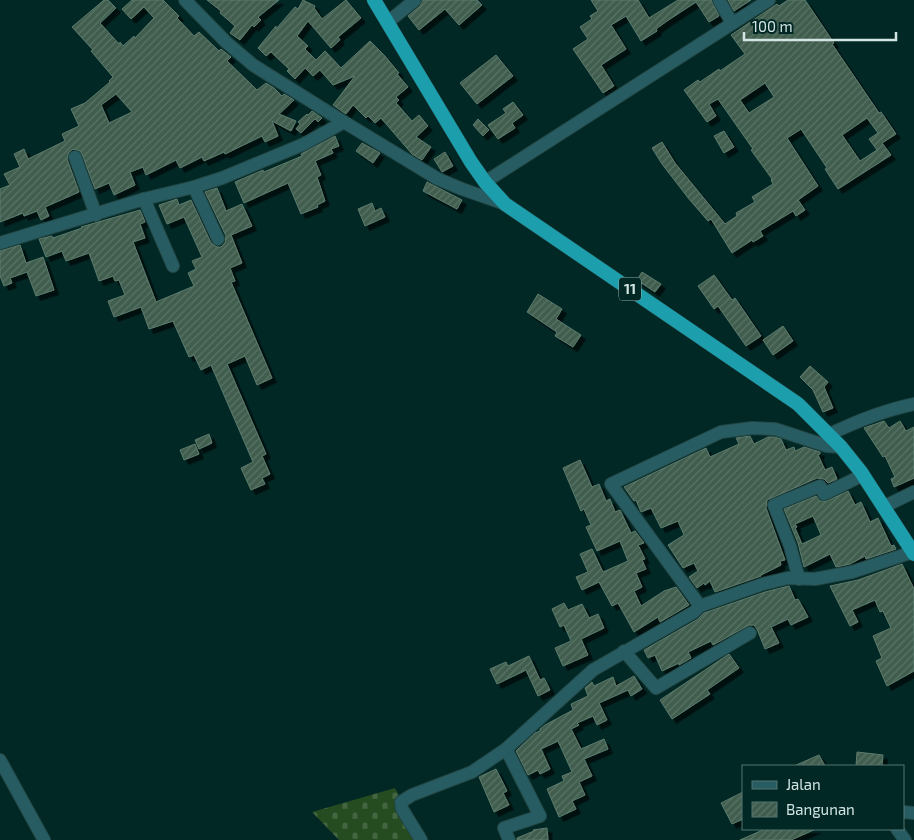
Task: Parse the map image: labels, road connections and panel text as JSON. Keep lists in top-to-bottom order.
{
  "streets": {
    "highway": ["11"]
  },
  "legend": ["Jalan", "Bangunan"],
  "scale_bar": "100 m"
}
